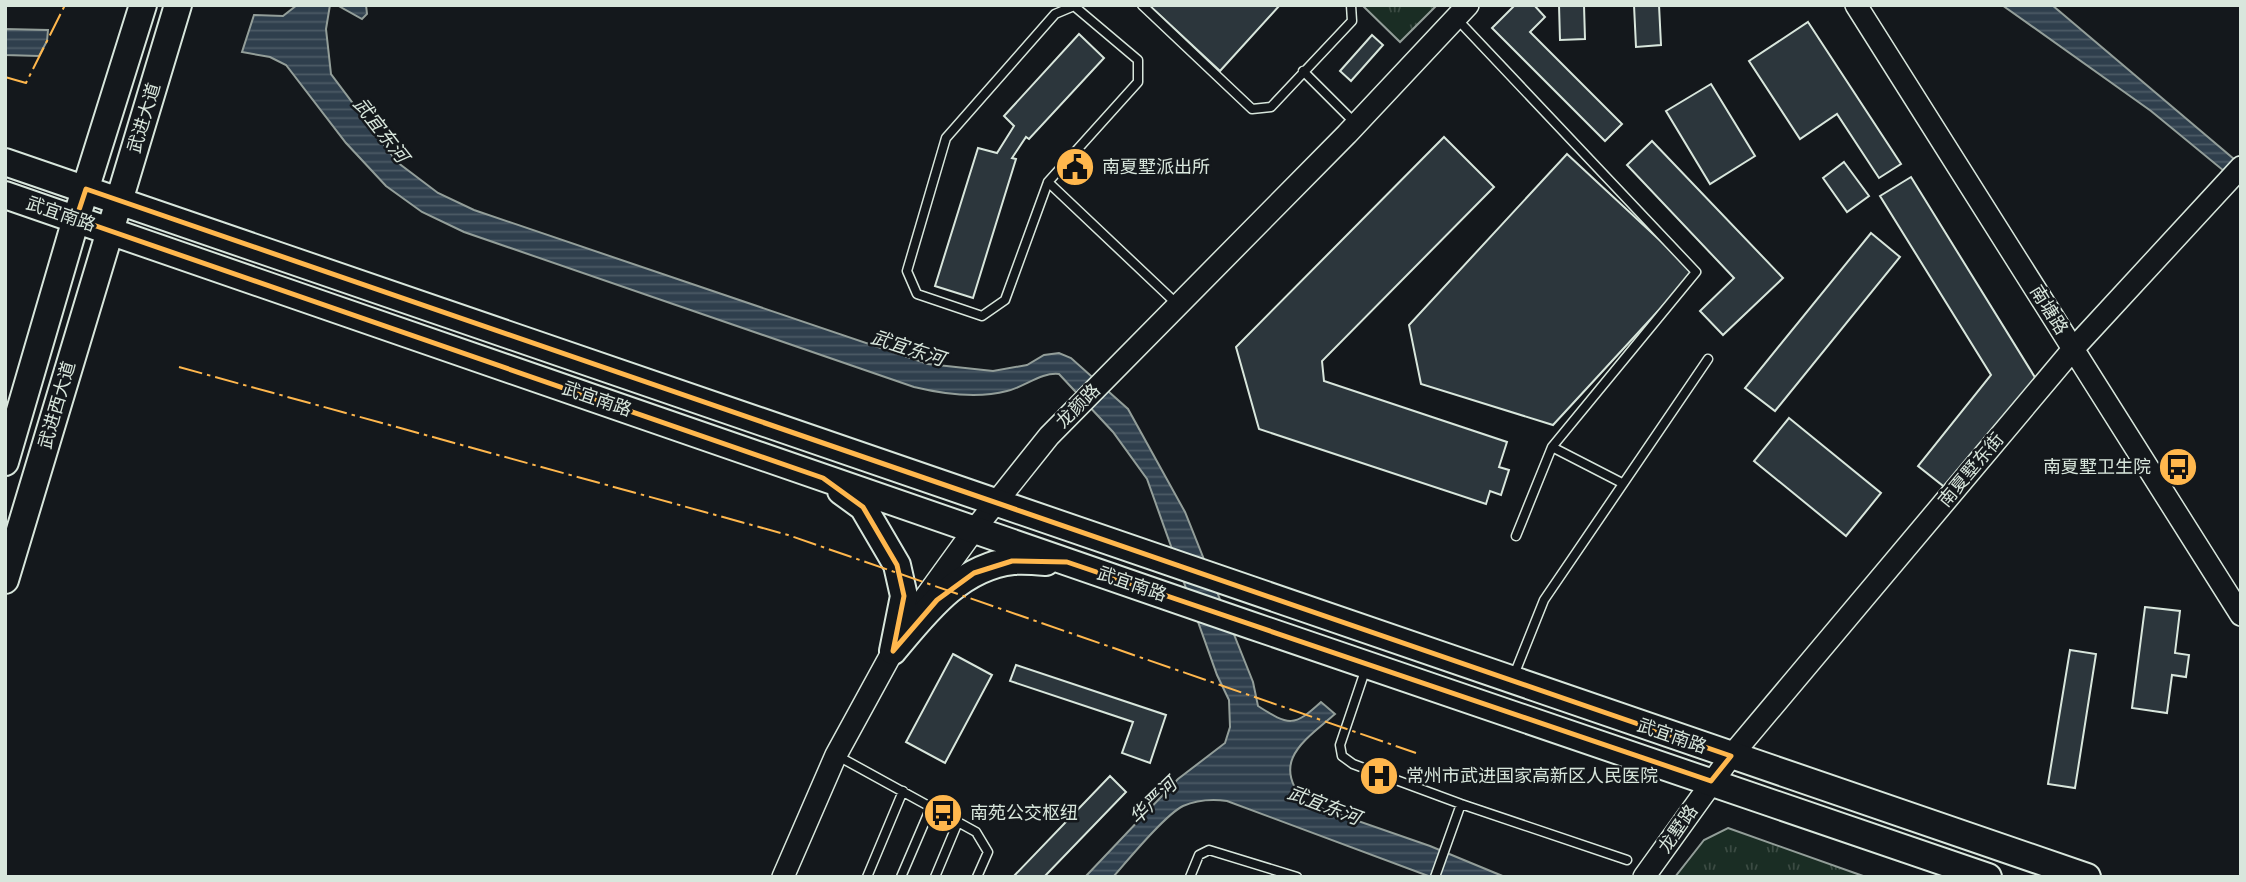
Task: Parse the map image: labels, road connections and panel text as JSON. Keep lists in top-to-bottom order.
{
  "streets": {
    "main road": ["武进大道", "武宜南路", "武进西大道"],
    "street": [
      "南塘路",
      "龙颜路",
      "南夏墅东街",
      "龙墅路"
    ]
  },
  "crossings": [
    ["武进大道", "武宜南路"],
    ["武进大道", "武进西大道"],
    ["武宜南路", "武进西大道"],
    ["武宜南路", "龙颜路"],
    ["武宜南路", "南夏墅东街"],
    ["武宜南路", "龙墅路"],
    ["南塘路", "南夏墅东街"],
    ["南夏墅东街", "龙墅路"]
  ],
  "water": ["武宜东河", "华严河"],
  "places": {
    "public building": ["南夏墅派出所"],
    "bus stop": ["南夏墅卫生院", "南苑公交枢纽"],
    "hospital": ["常州市武进国家高新区人民医院"]
  }
}
